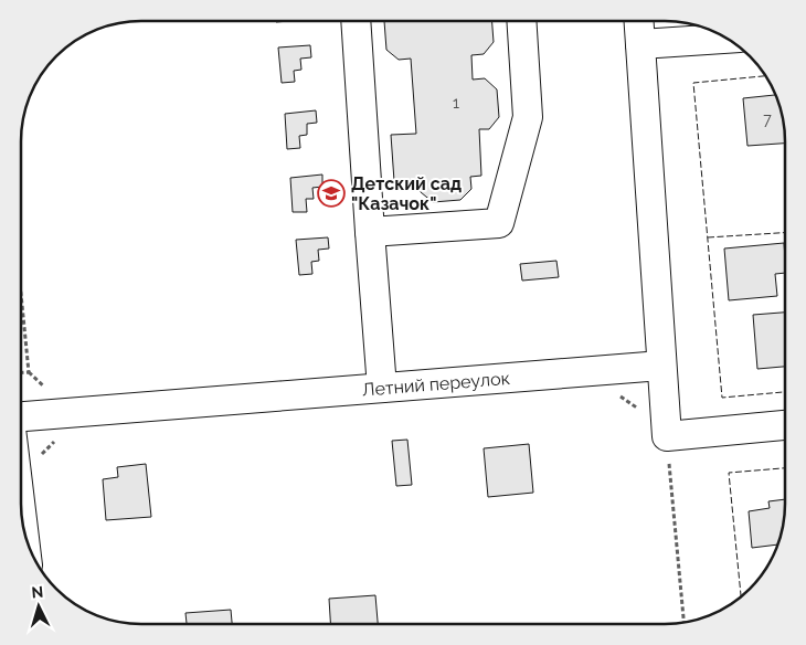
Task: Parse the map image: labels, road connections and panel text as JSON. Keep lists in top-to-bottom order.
{
  "streets": {
    "street": ["Летний переулок"]
  },
  "places": {
    "school or university": ["Детский сад \"Казачок\""]
  },
  "house_numbers": ["1", "7"],
  "north": "top"
}
